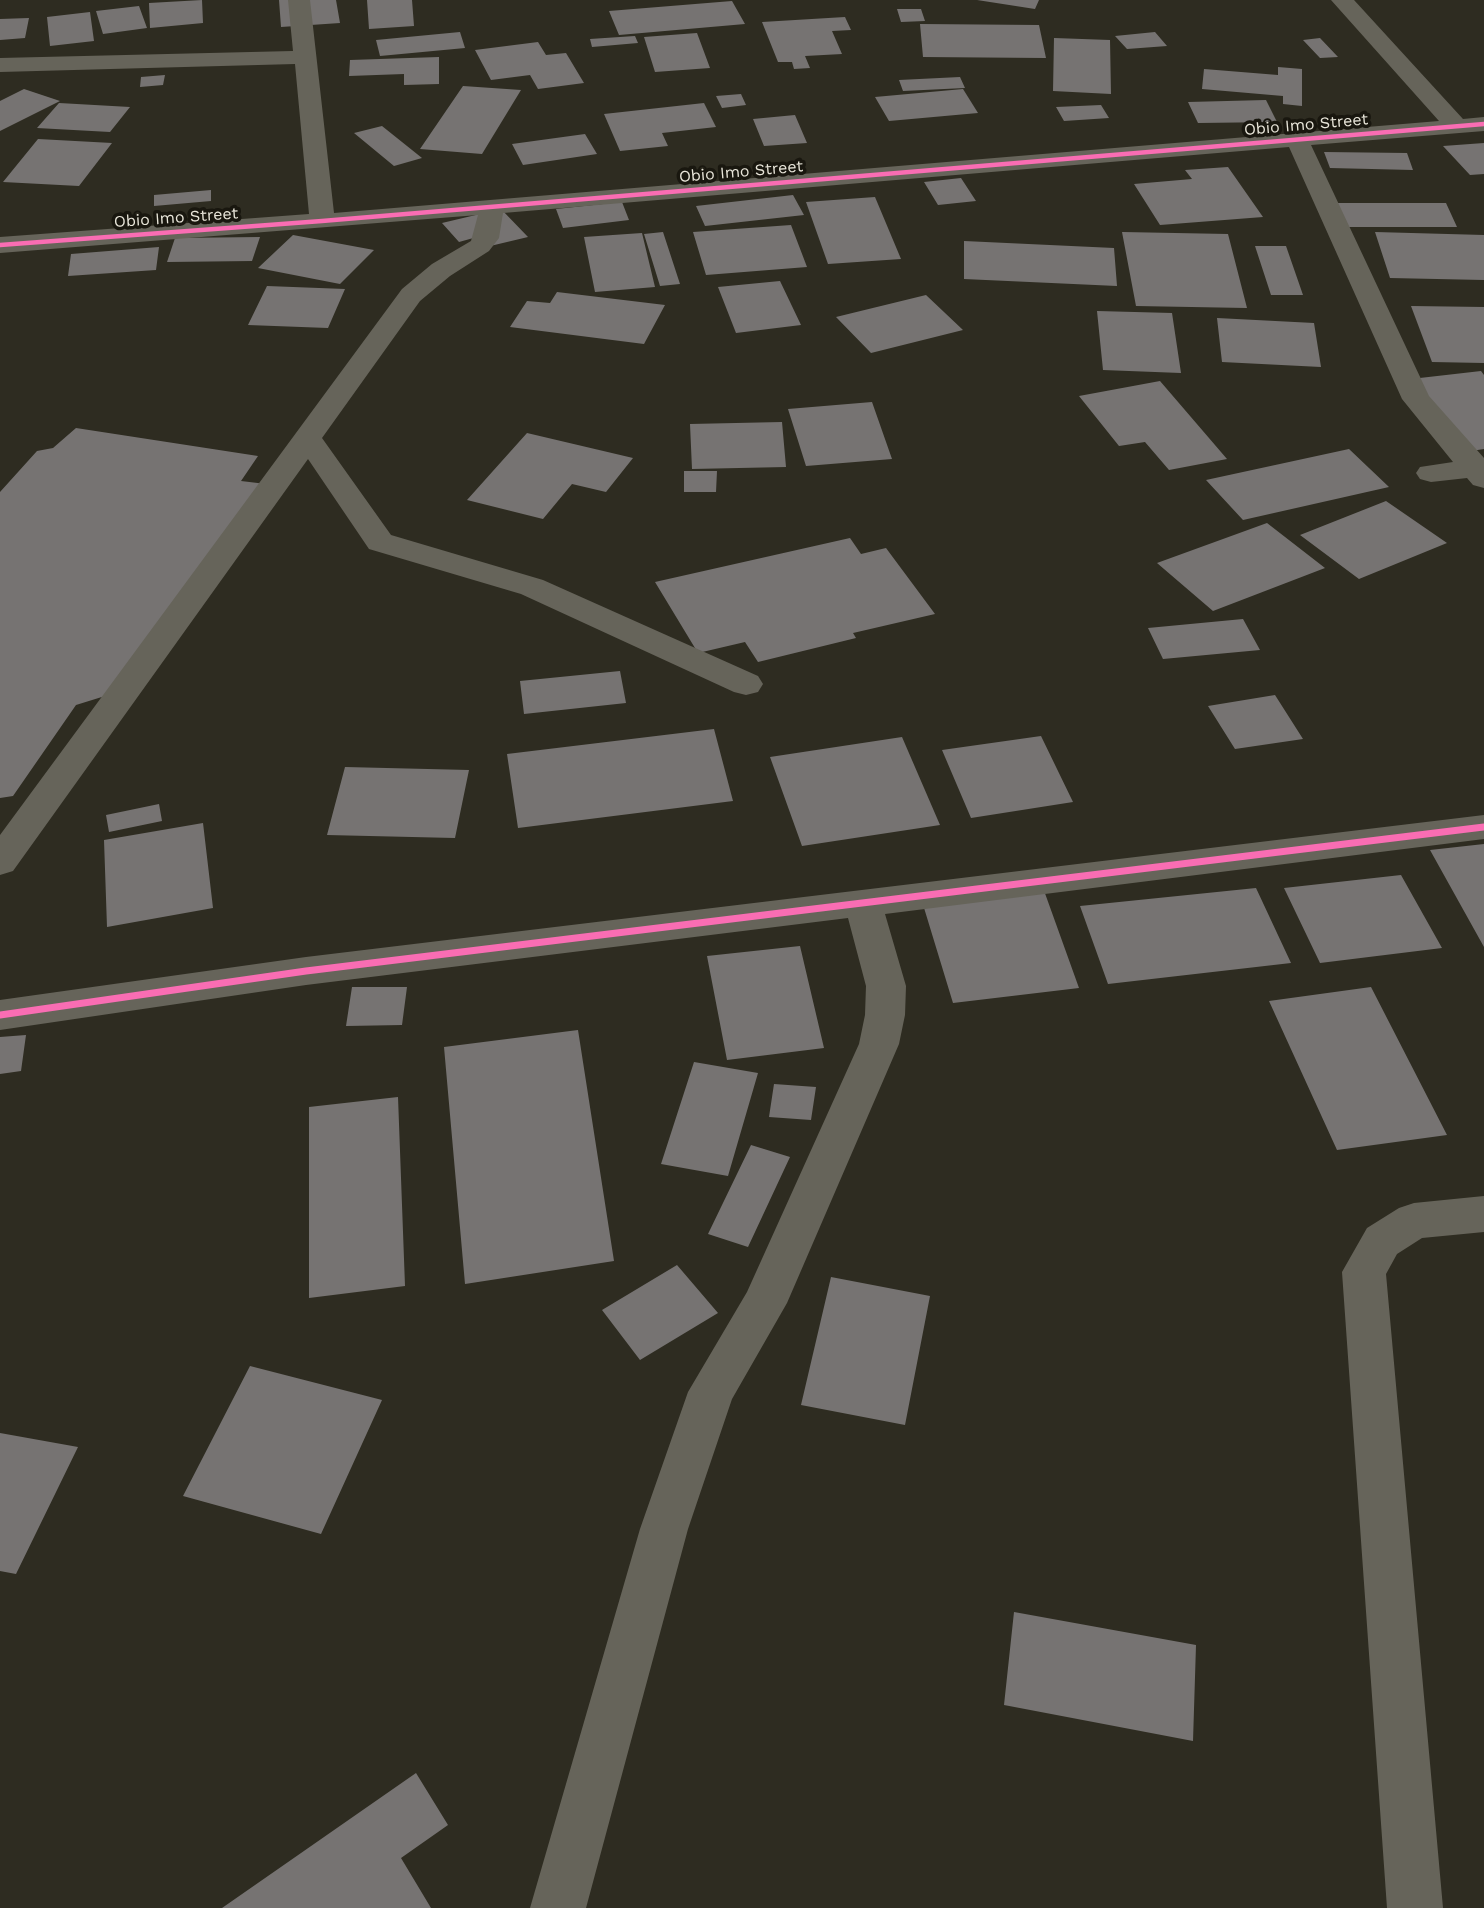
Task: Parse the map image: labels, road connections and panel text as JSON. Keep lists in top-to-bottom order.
{
  "streets": {
    "street": ["Obio Imo Street"]
  }
}
